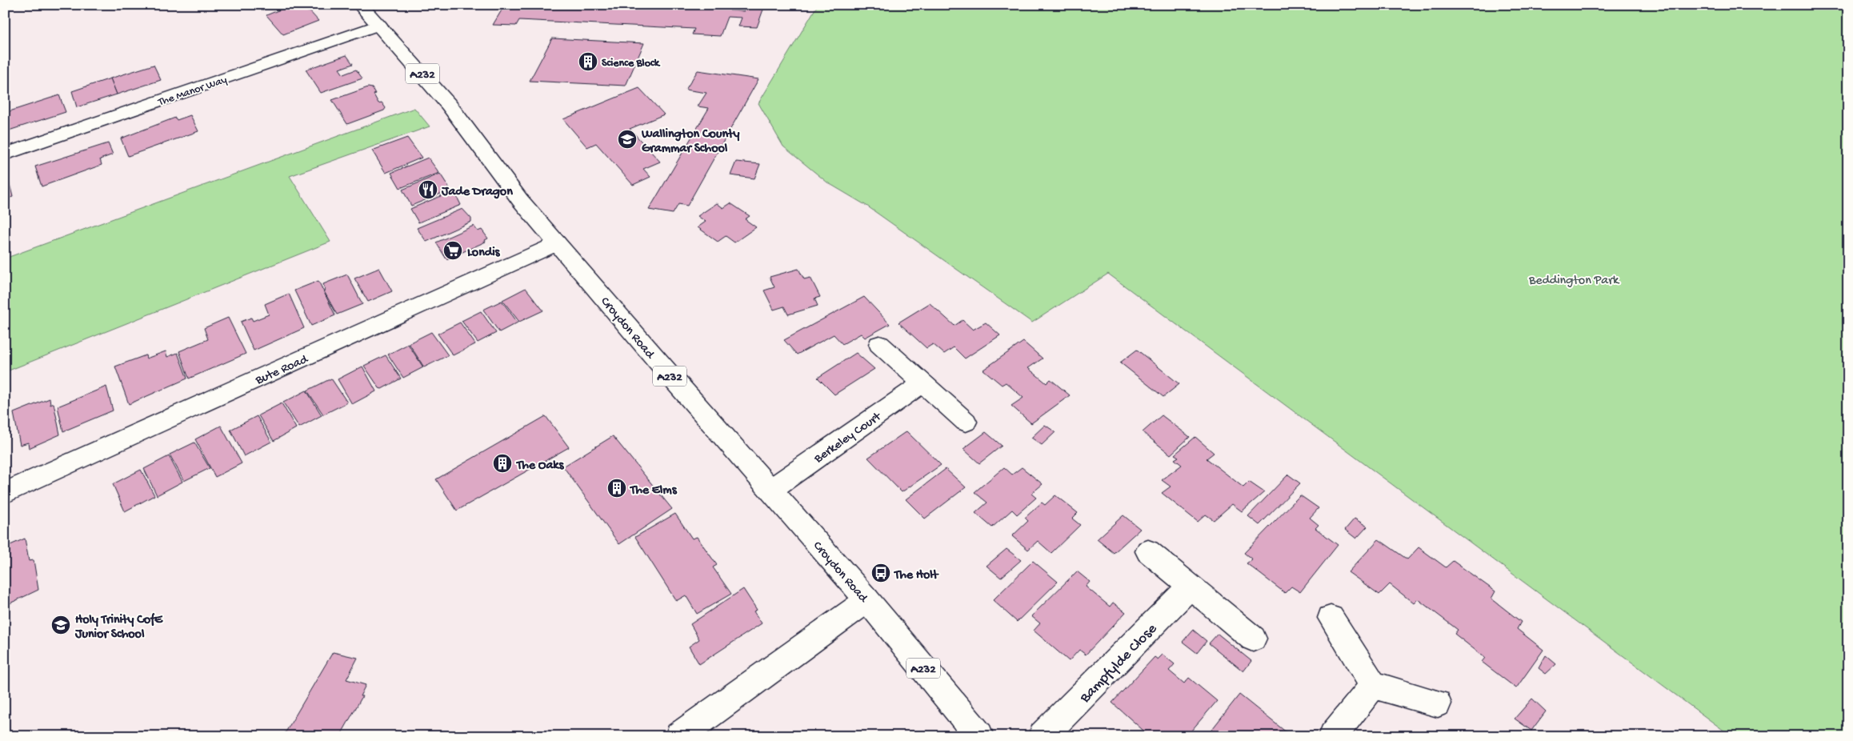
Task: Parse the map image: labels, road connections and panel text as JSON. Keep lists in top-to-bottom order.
{
  "streets": {
    "main road": [
      "A232",
      "The Manor Way",
      "Croydon Road",
      "Bute Road",
      "Berkeley Court",
      "Bampfylde Close"
    ]
  },
  "crossings": [
    ["The Manor Way", "Croydon Road"],
    ["Croydon Road", "Bute Road"],
    ["Croydon Road", "Berkeley Court"]
  ],
  "parks": ["Beddington Park"],
  "places": {
    "building": ["Science Block", "The Oaks", "The Elms"],
    "school or university": ["Wallington County Grammar School", "Holy Trinity CofE Junior School"],
    "restaurant": ["Jade Dragon"],
    "supermarket": ["Londis"],
    "bus stop": ["The Holt"]
  }
}
